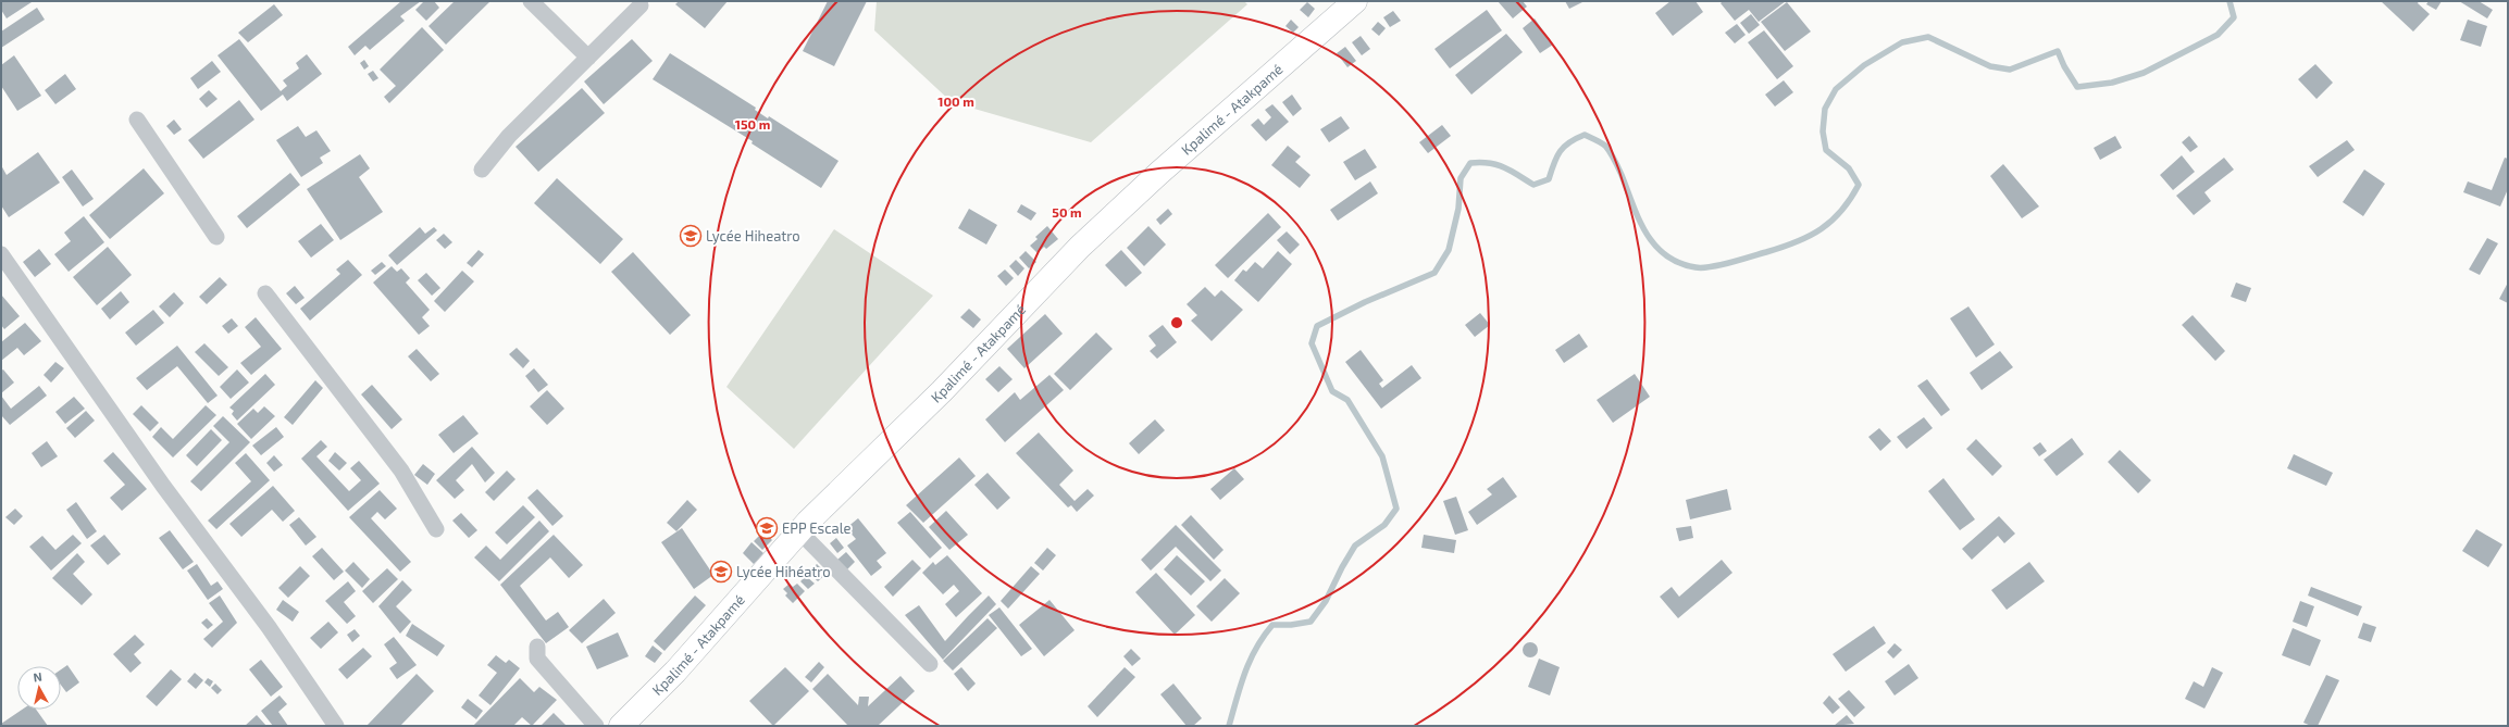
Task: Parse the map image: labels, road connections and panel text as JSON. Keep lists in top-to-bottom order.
{
  "streets": {
    "main road": ["Kpalimé - Atakpamé"]
  },
  "places": {
    "school or university": ["Lycée Hiheatro", "EPP Escale", "Lycée Hihéatro"]
  },
  "north": "top",
  "rings": ["100 m", "150 m", "50 m"]
}
